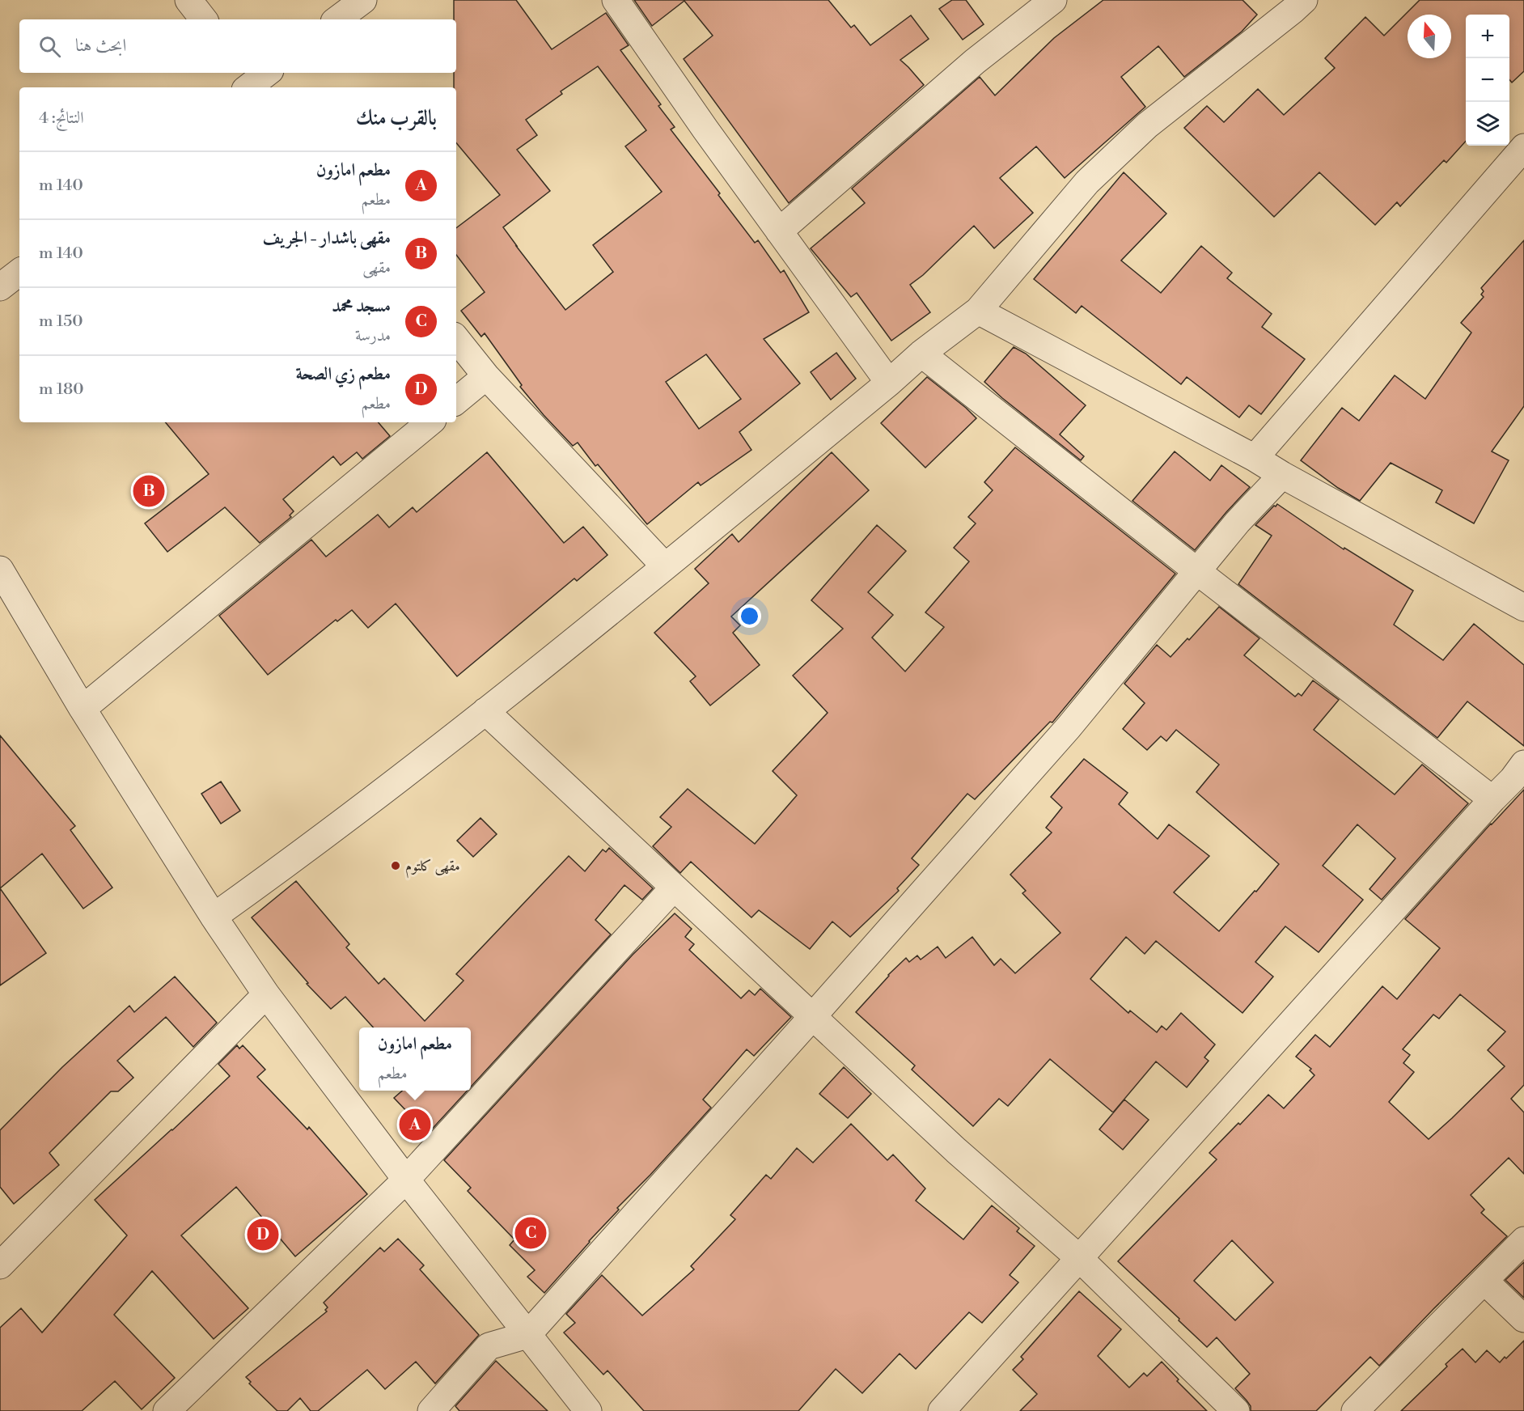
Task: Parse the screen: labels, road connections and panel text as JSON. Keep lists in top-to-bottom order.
{
  "places": ["مقهى كلتوم"],
  "north": "top",
  "page": {
    "map_buttons": ["+", "−"],
    "search": "ابحث هنا",
    "heading": ["بالقرب منك", "النتائج: 4"],
    "list": [
      {
        "mark": "A",
        "name": "مطعم امازون",
        "note": "مطعم",
        "value": "140 m"
      },
      {
        "mark": "B",
        "name": "مقهى باشدار - الجريف",
        "note": "مقهى",
        "value": "140 m"
      },
      {
        "mark": "C",
        "name": "مسجد محمد",
        "note": "مدرسة",
        "value": "150 m"
      },
      {
        "mark": "D",
        "name": "مطعم زي الصحة",
        "note": "مطعم",
        "value": "180 m"
      }
    ],
    "pins": [
      "B",
      "A",
      "C",
      "D"
    ],
    "popup": ["مطعم امازون", "مطعم"]
  }
}
